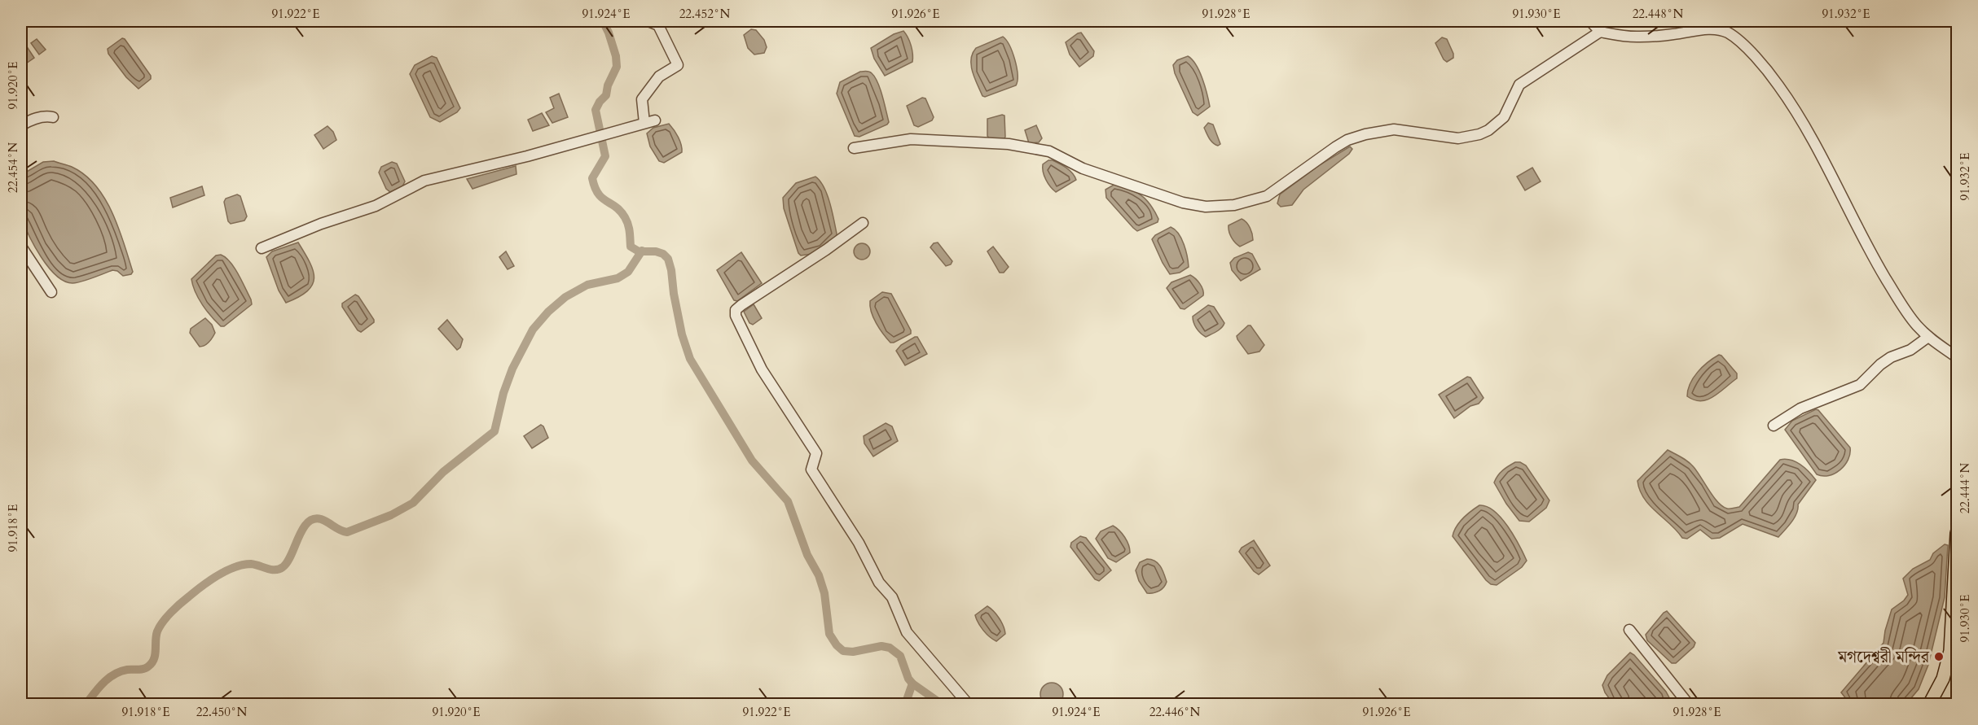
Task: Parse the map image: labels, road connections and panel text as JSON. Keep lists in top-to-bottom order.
{
  "places": ["মগদেশ্বরী মন্দির"],
  "coordinates": [
    "91.922°E",
    "91.924°E",
    "22.452°N",
    "91.926°E",
    "91.928°E",
    "91.930°E",
    "22.448°N",
    "91.932°E",
    "91.920°E",
    "22.454°N",
    "22.444°N",
    "91.918°E",
    "22.450°N",
    "22.446°N"
  ]
}
